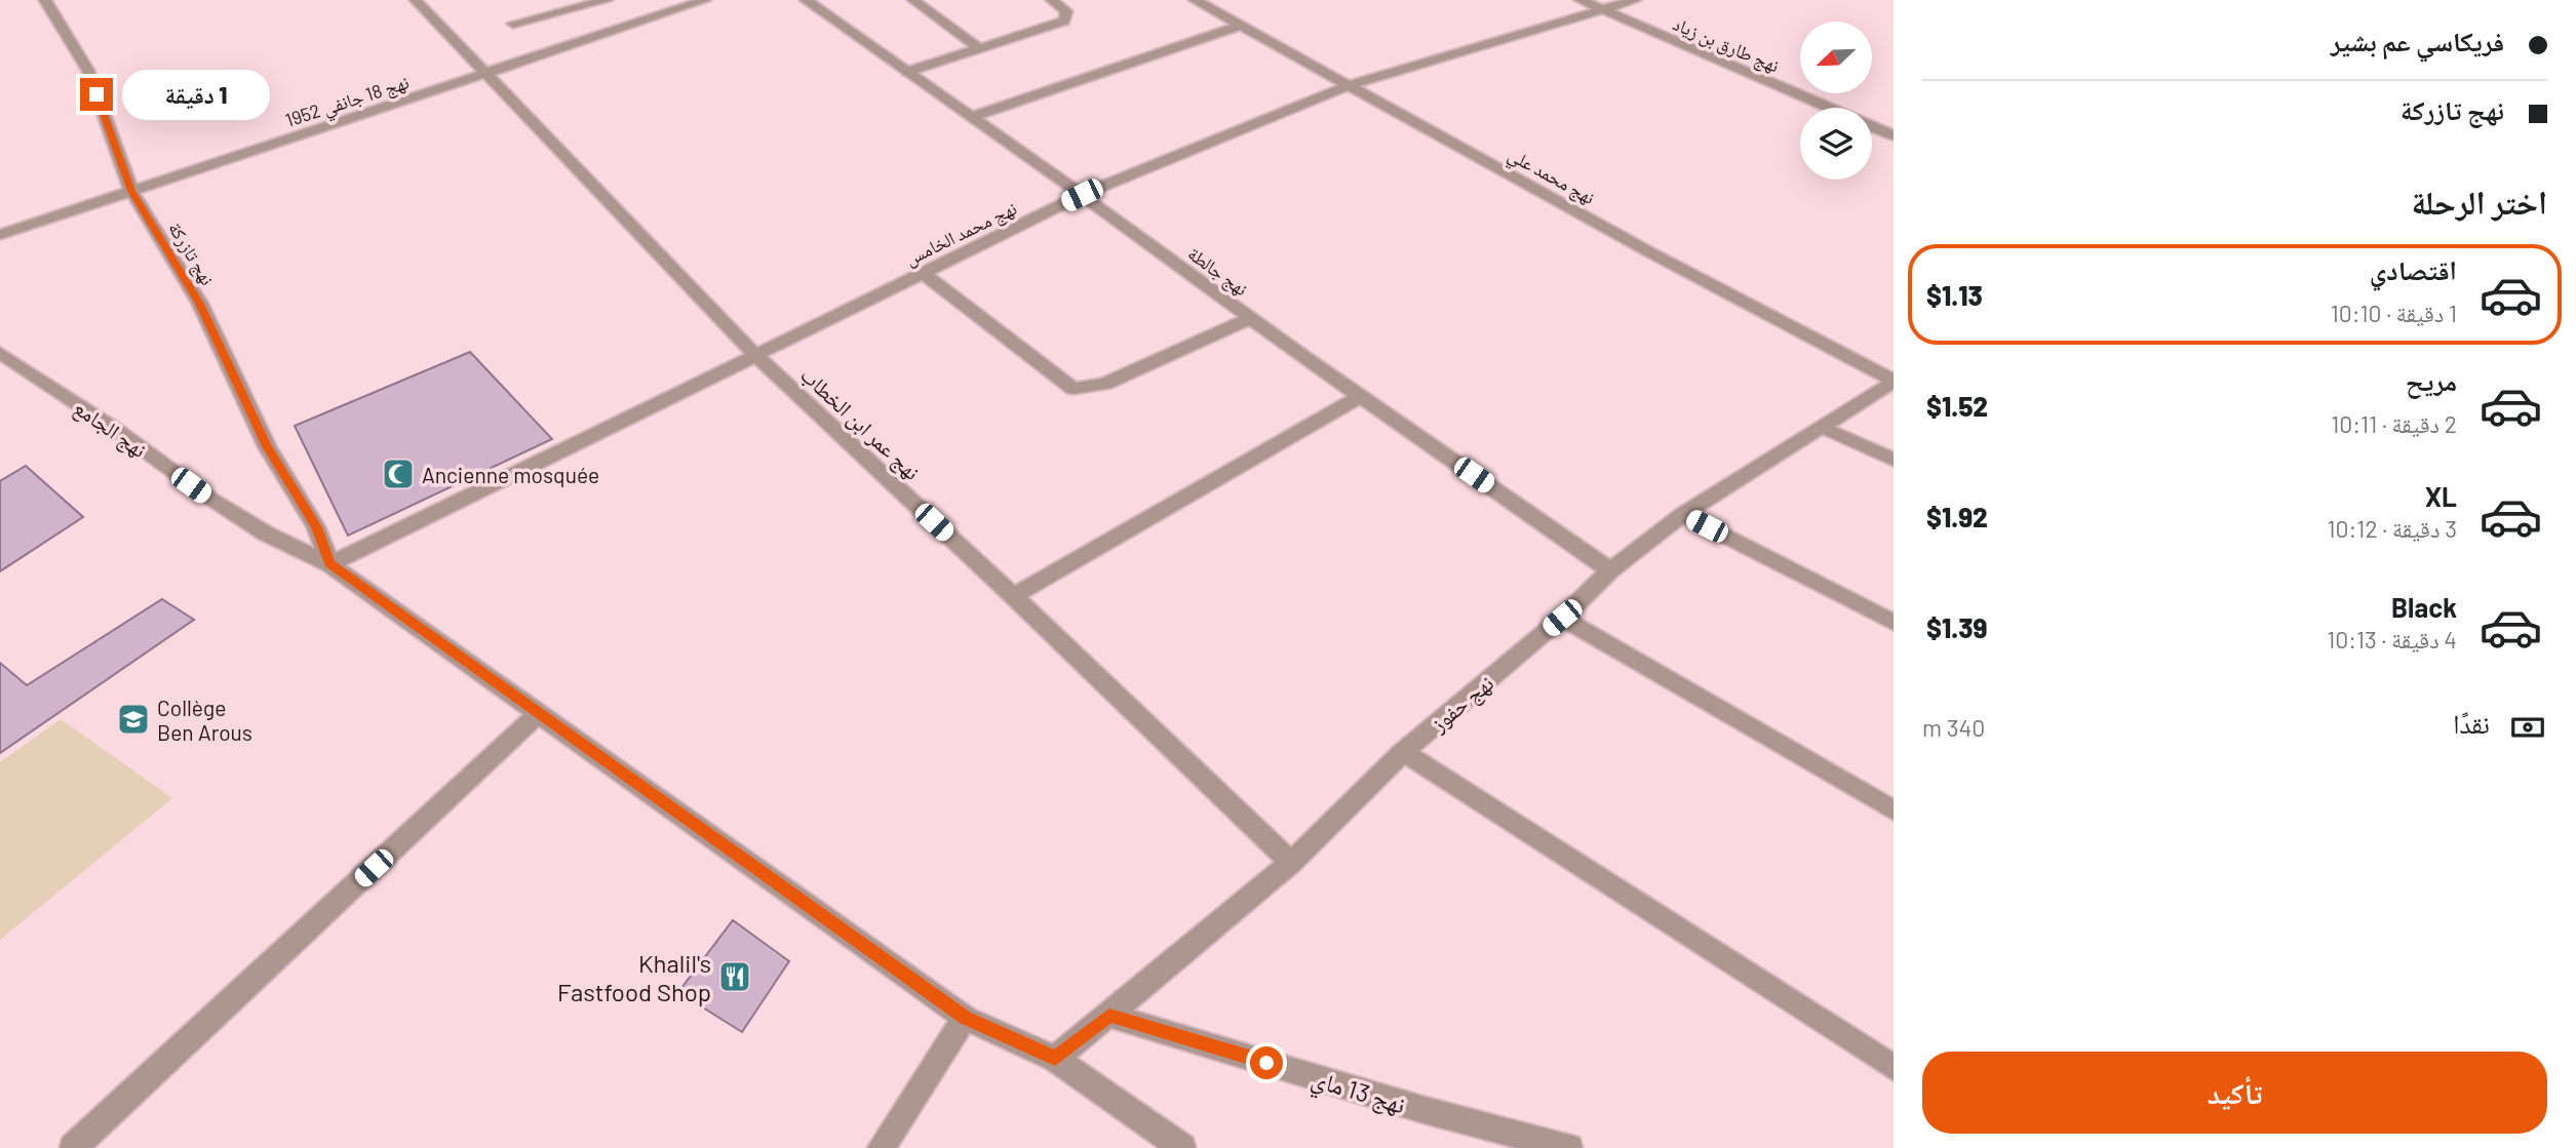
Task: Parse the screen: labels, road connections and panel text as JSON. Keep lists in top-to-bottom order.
{
  "streets": {
    "street": [
      "نهج طارق بن زياد",
      "نهج 18 جانفي 1952",
      "نهج محمد علي",
      "نهج محمد الخامس",
      "نهج تازركة",
      "نهج جالطة",
      "نهج عمر ابن الخطاب",
      "نهج الجامع",
      "نهج حفوز",
      "نهج 13 ماي"
    ]
  },
  "crossings": [
    ["نهج طارق بن زياد", "نهج محمد الخامس"],
    ["نهج 18 جانفي 1952", "نهج تازركة"],
    ["نهج 18 جانفي 1952", "نهج عمر ابن الخطاب"],
    ["نهج محمد علي", "نهج محمد الخامس"],
    ["نهج محمد علي", "نهج حفوز"],
    ["نهج محمد الخامس", "نهج تازركة"],
    ["نهج محمد الخامس", "نهج جالطة"],
    ["نهج محمد الخامس", "نهج عمر ابن الخطاب"],
    ["نهج محمد الخامس", "نهج الجامع"],
    ["نهج تازركة", "نهج الجامع"],
    ["نهج جالطة", "نهج حفوز"],
    ["نهج عمر ابن الخطاب", "نهج حفوز"],
    ["نهج الجامع", "نهج حفوز"],
    ["نهج حفوز", "نهج 13 ماي"]
  ],
  "places": {
    "mosque": ["Ancienne mosquée"],
    "school or university": ["Collège Ben Arous"],
    "restaurant": ["Khalil's Fastfood Shop"]
  },
  "north": "bottom left",
  "page": {
    "banner": ["فريكاسي عم بشير", "نهج تازركة"],
    "bubble": "1 دقيقة",
    "heading": "اختر الرحلة",
    "list": [
      {
        "name": "اقتصادي",
        "note": "1 دقيقة · 10:10",
        "value": "$1.13"
      },
      {
        "name": "مريح",
        "note": "2 دقيقة · 10:11",
        "value": "$1.52"
      },
      {
        "name": "XL",
        "note": "3 دقيقة · 10:12",
        "value": "$1.92"
      },
      {
        "name": "Black",
        "note": "4 دقيقة · 10:13",
        "value": "$1.39"
      }
    ],
    "pay": ["نقدًا", "340 m"],
    "buttons": "تأكيد"
  }
}
